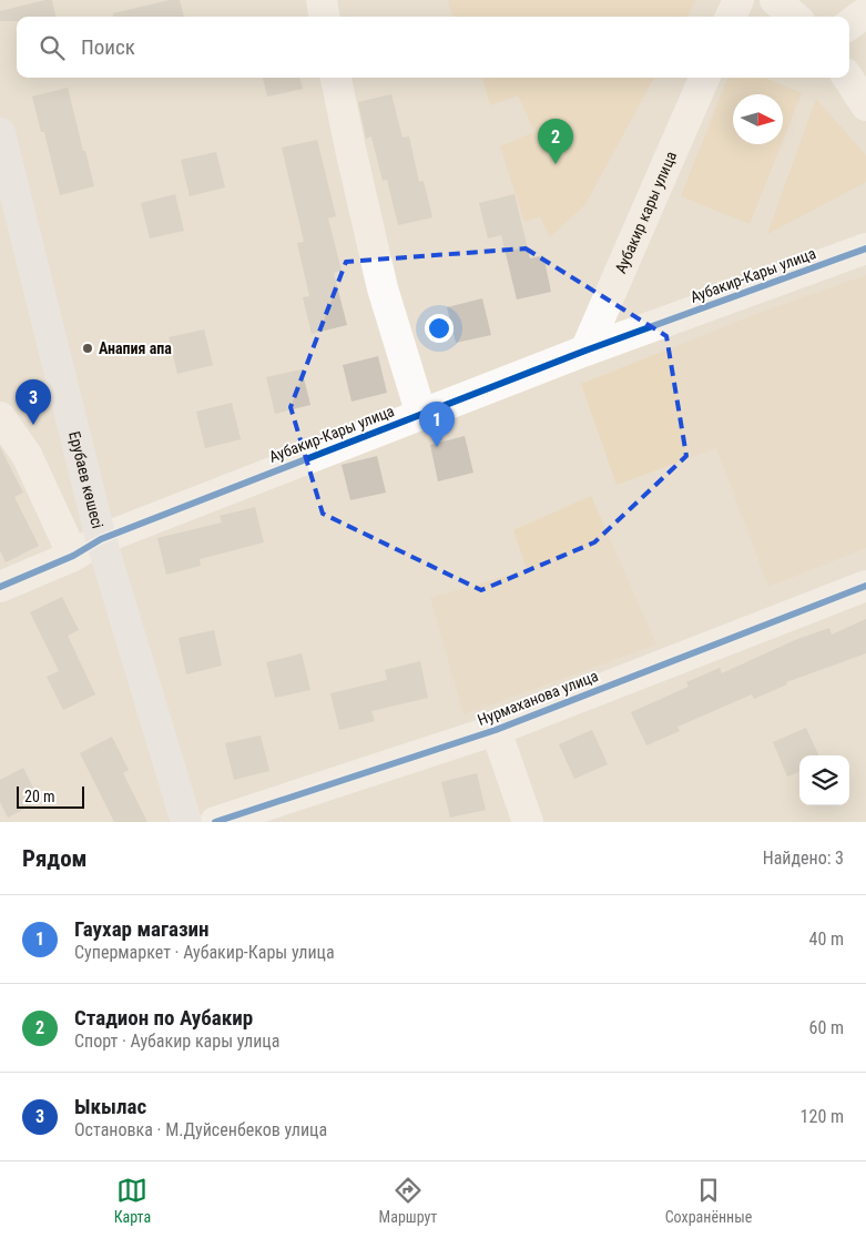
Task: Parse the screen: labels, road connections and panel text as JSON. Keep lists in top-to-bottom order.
{
  "streets": {
    "main road": ["Ерубаев көшесі"],
    "street": ["Аубакир кары улица", "Аубакир-Кары улица", "Нурмаханова улица"]
  },
  "crossings": [
    ["Аубакир кары улица", "Аубакир-Кары улица"],
    ["Аубакир-Кары улица", "Ерубаев көшесі"]
  ],
  "places": ["Анапия апа"],
  "scale_bar": "20 m",
  "north": "right",
  "page": {
    "search": "Поиск",
    "pins": ["2", "3", "1"],
    "scale": "20 m",
    "heading": ["Рядом", "Найдено: 3"],
    "list": [
      {
        "mark": "1",
        "name": "Гаухар магазин",
        "note": "Супермаркет · Аубакир-Кары улица",
        "value": "40 m"
      },
      {
        "mark": "2",
        "name": "Стадион по Аубакир",
        "note": "Спорт · Аубакир кары улица",
        "value": "60 m"
      },
      {
        "mark": "3",
        "name": "Ыкылас",
        "note": "Остановка · М.Дуйсенбеков улица",
        "value": "120 m"
      }
    ],
    "nav": ["Карта", "Маршрут", "Сохранённые"]
  }
}
